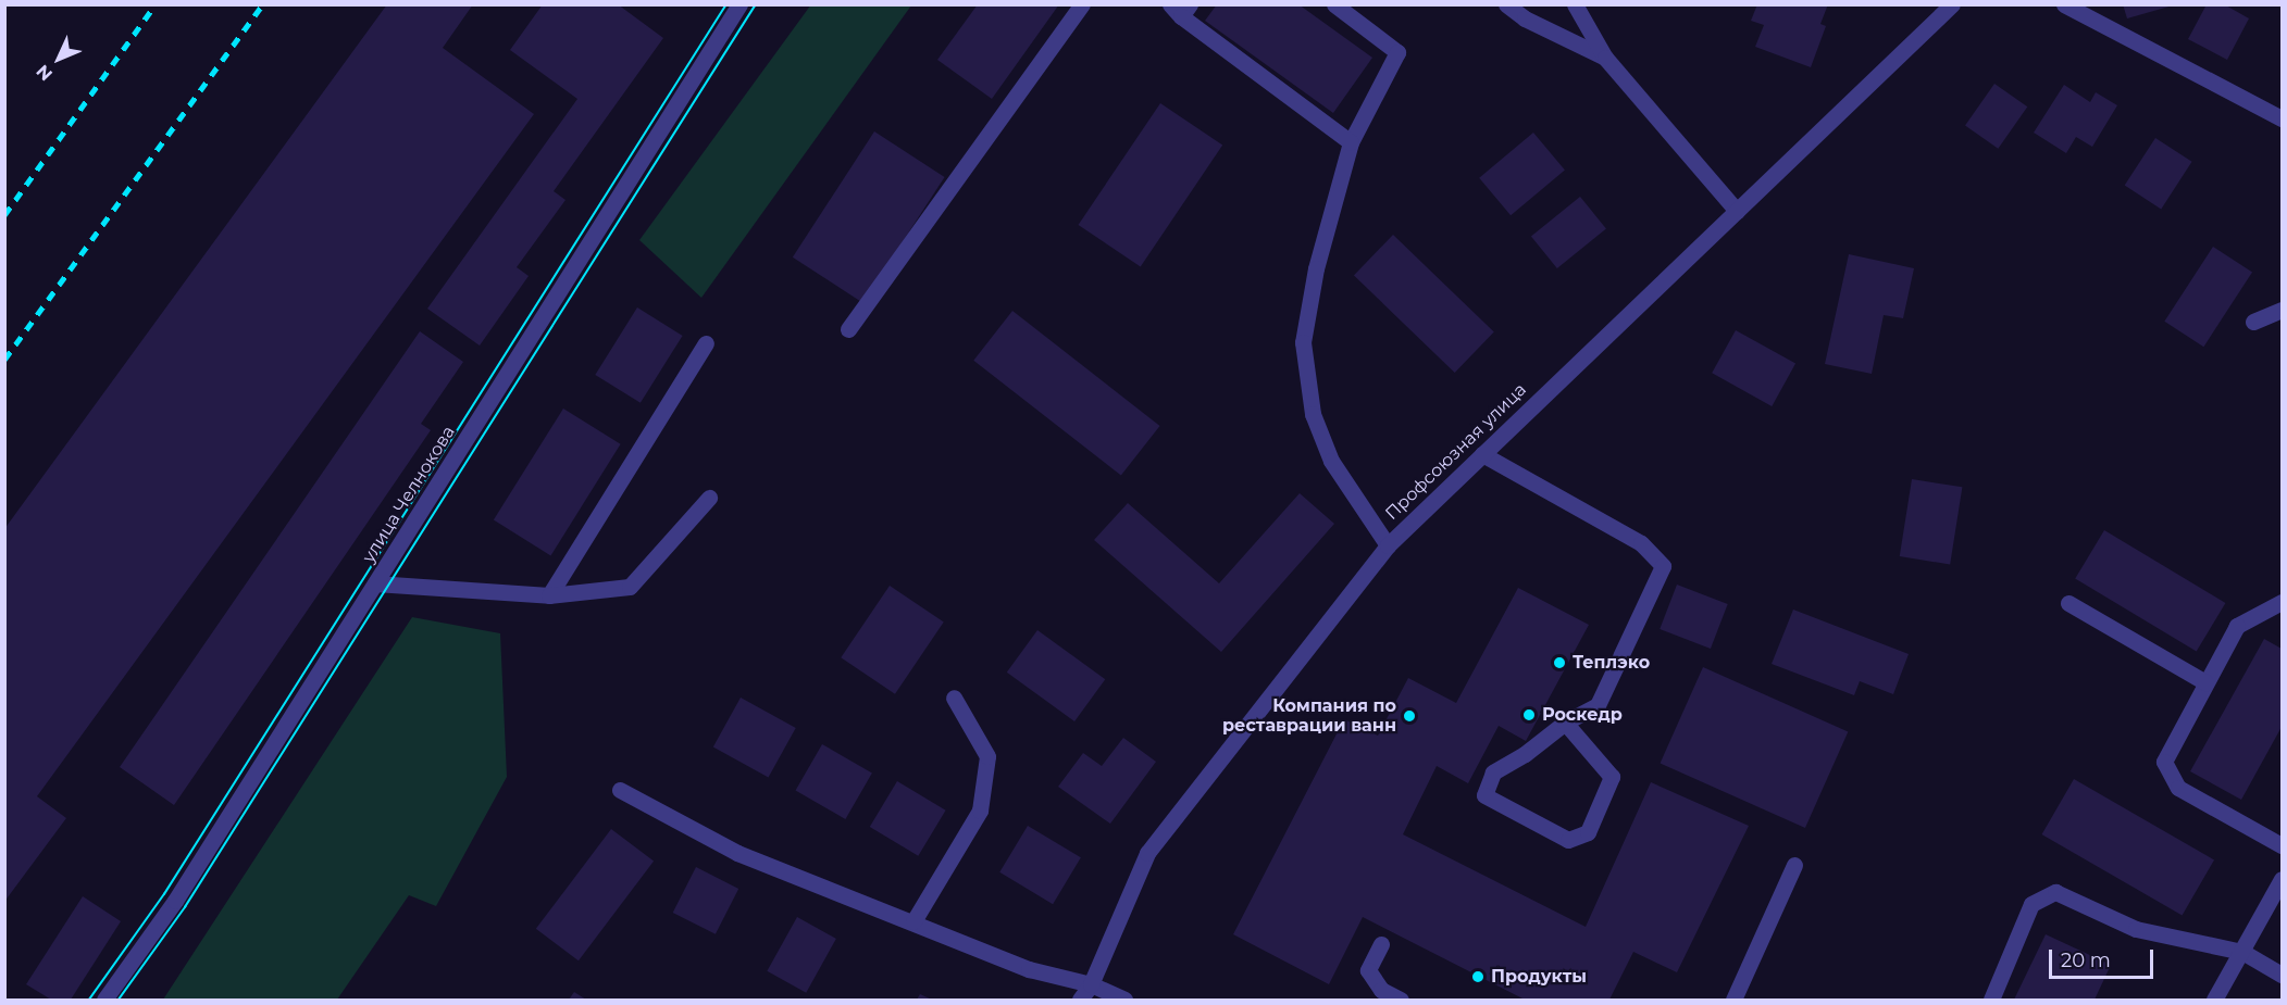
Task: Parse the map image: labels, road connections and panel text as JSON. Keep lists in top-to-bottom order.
{
  "streets": {
    "street": ["Профсоюзная улица", "улица Челнокова"]
  },
  "places": [
    "Теплэко",
    "Роскедр",
    "Компания по реставрации ванн",
    "Продукты"
  ],
  "scale_bar": "20 m",
  "north": "bottom left"
}
